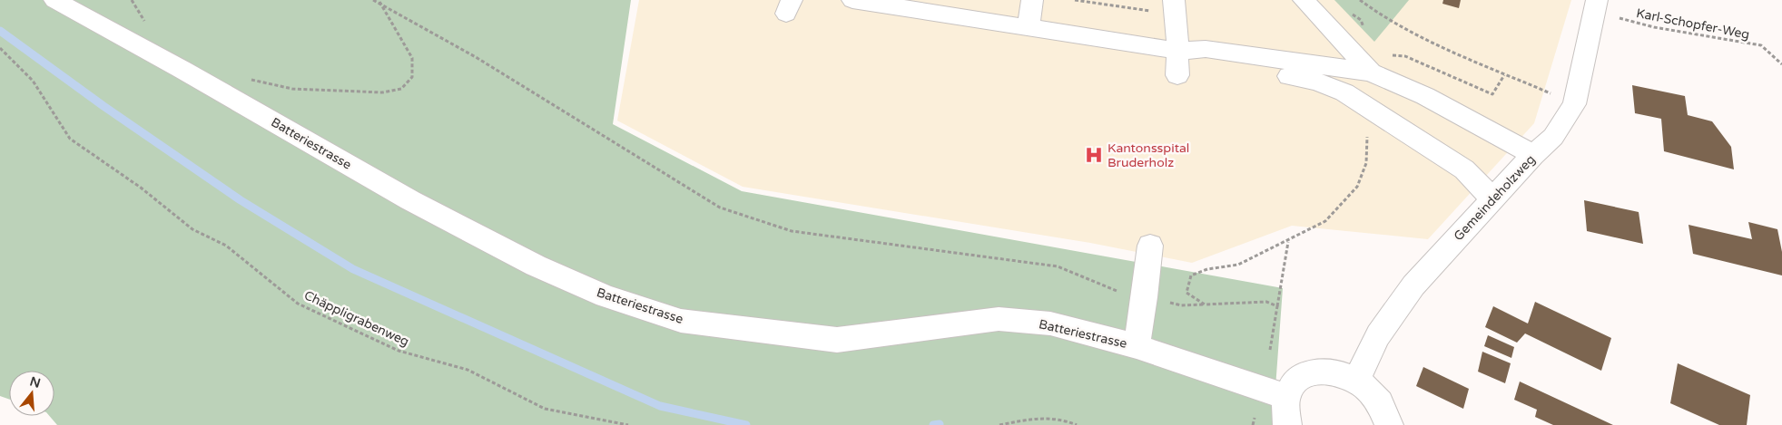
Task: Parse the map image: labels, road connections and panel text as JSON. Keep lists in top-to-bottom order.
{
  "streets": {
    "street": ["Batteriestrasse", "Gemeindeholzweg"],
    "path": ["Karl-Schopfer-Weg", "Chäppligrabenweg"]
  },
  "crossings": [
    ["Karl-Schopfer-Weg", "Gemeindeholzweg"]
  ],
  "places": {
    "hospital": ["Kantonsspital Bruderholz"]
  },
  "north": "top"
}
